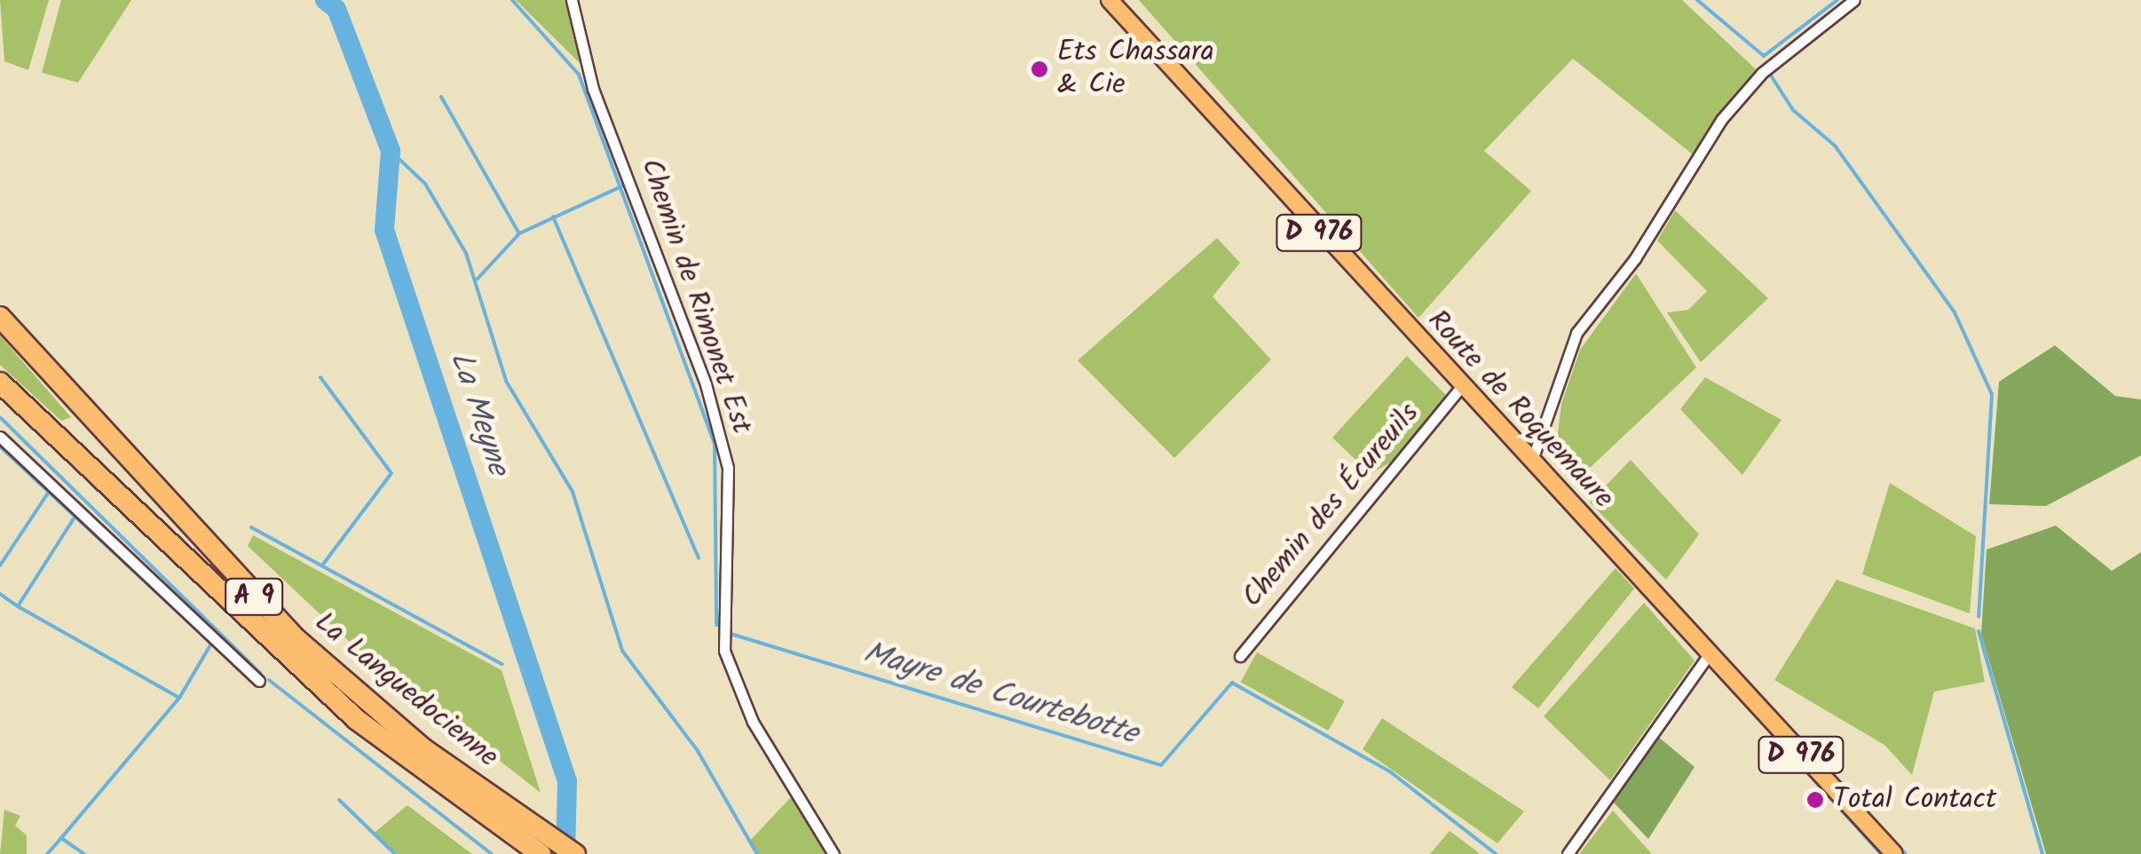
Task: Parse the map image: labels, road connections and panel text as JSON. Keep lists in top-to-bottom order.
{
  "streets": {
    "highway": ["A 9", "La Languedocienne"],
    "main road": ["D 976", "Route de Roquemaure"],
    "street": ["Chemin de Rimonet Est", "Chemin des Écureuils"]
  },
  "crossings": [
    ["Route de Roquemaure", "Chemin des Écureuils"]
  ],
  "water": ["La Meyne", "Mayre de Courtebotte"],
  "places": ["Ets Chassara & Cie", "Total Contact"]
}
